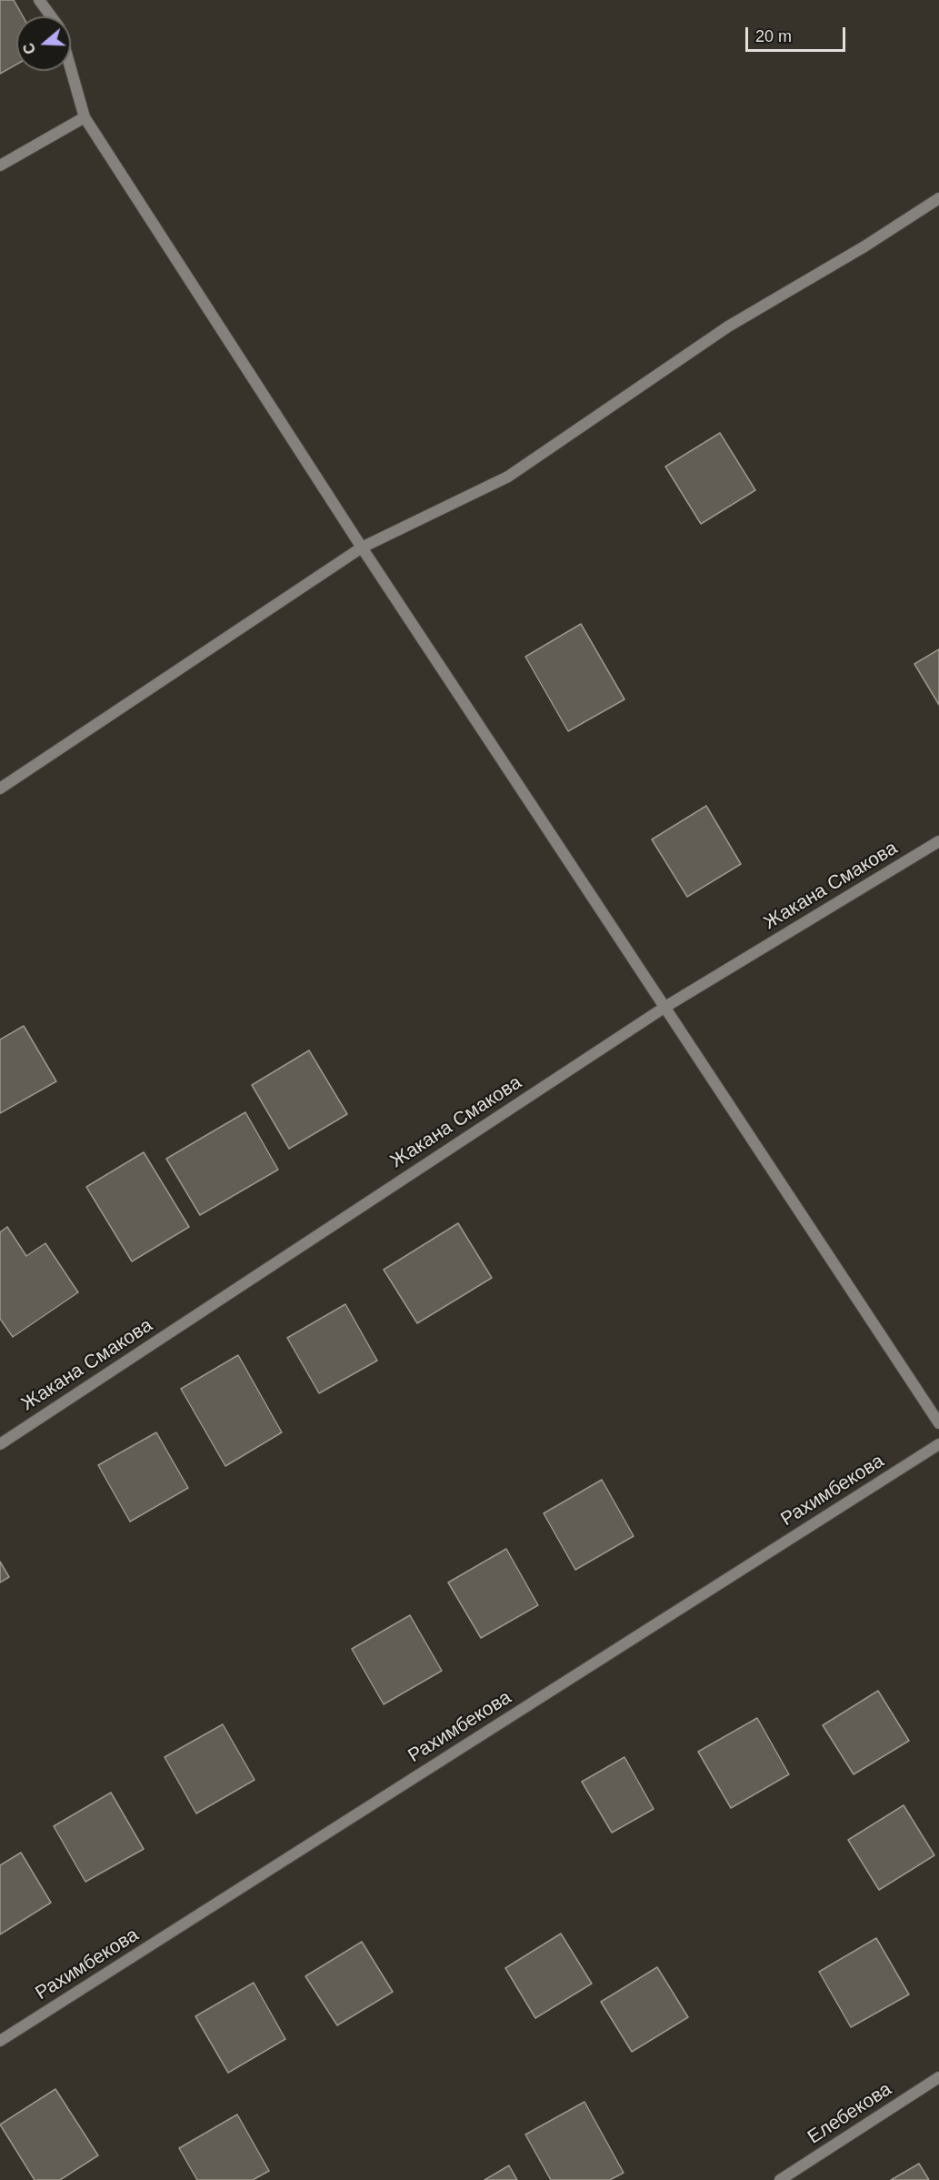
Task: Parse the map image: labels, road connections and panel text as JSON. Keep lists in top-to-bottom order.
{
  "streets": {
    "street": ["Жакана Смакова", "Рахимбекова", "Елебекова"]
  },
  "scale_bar": "20 m",
  "north": "left"
}
